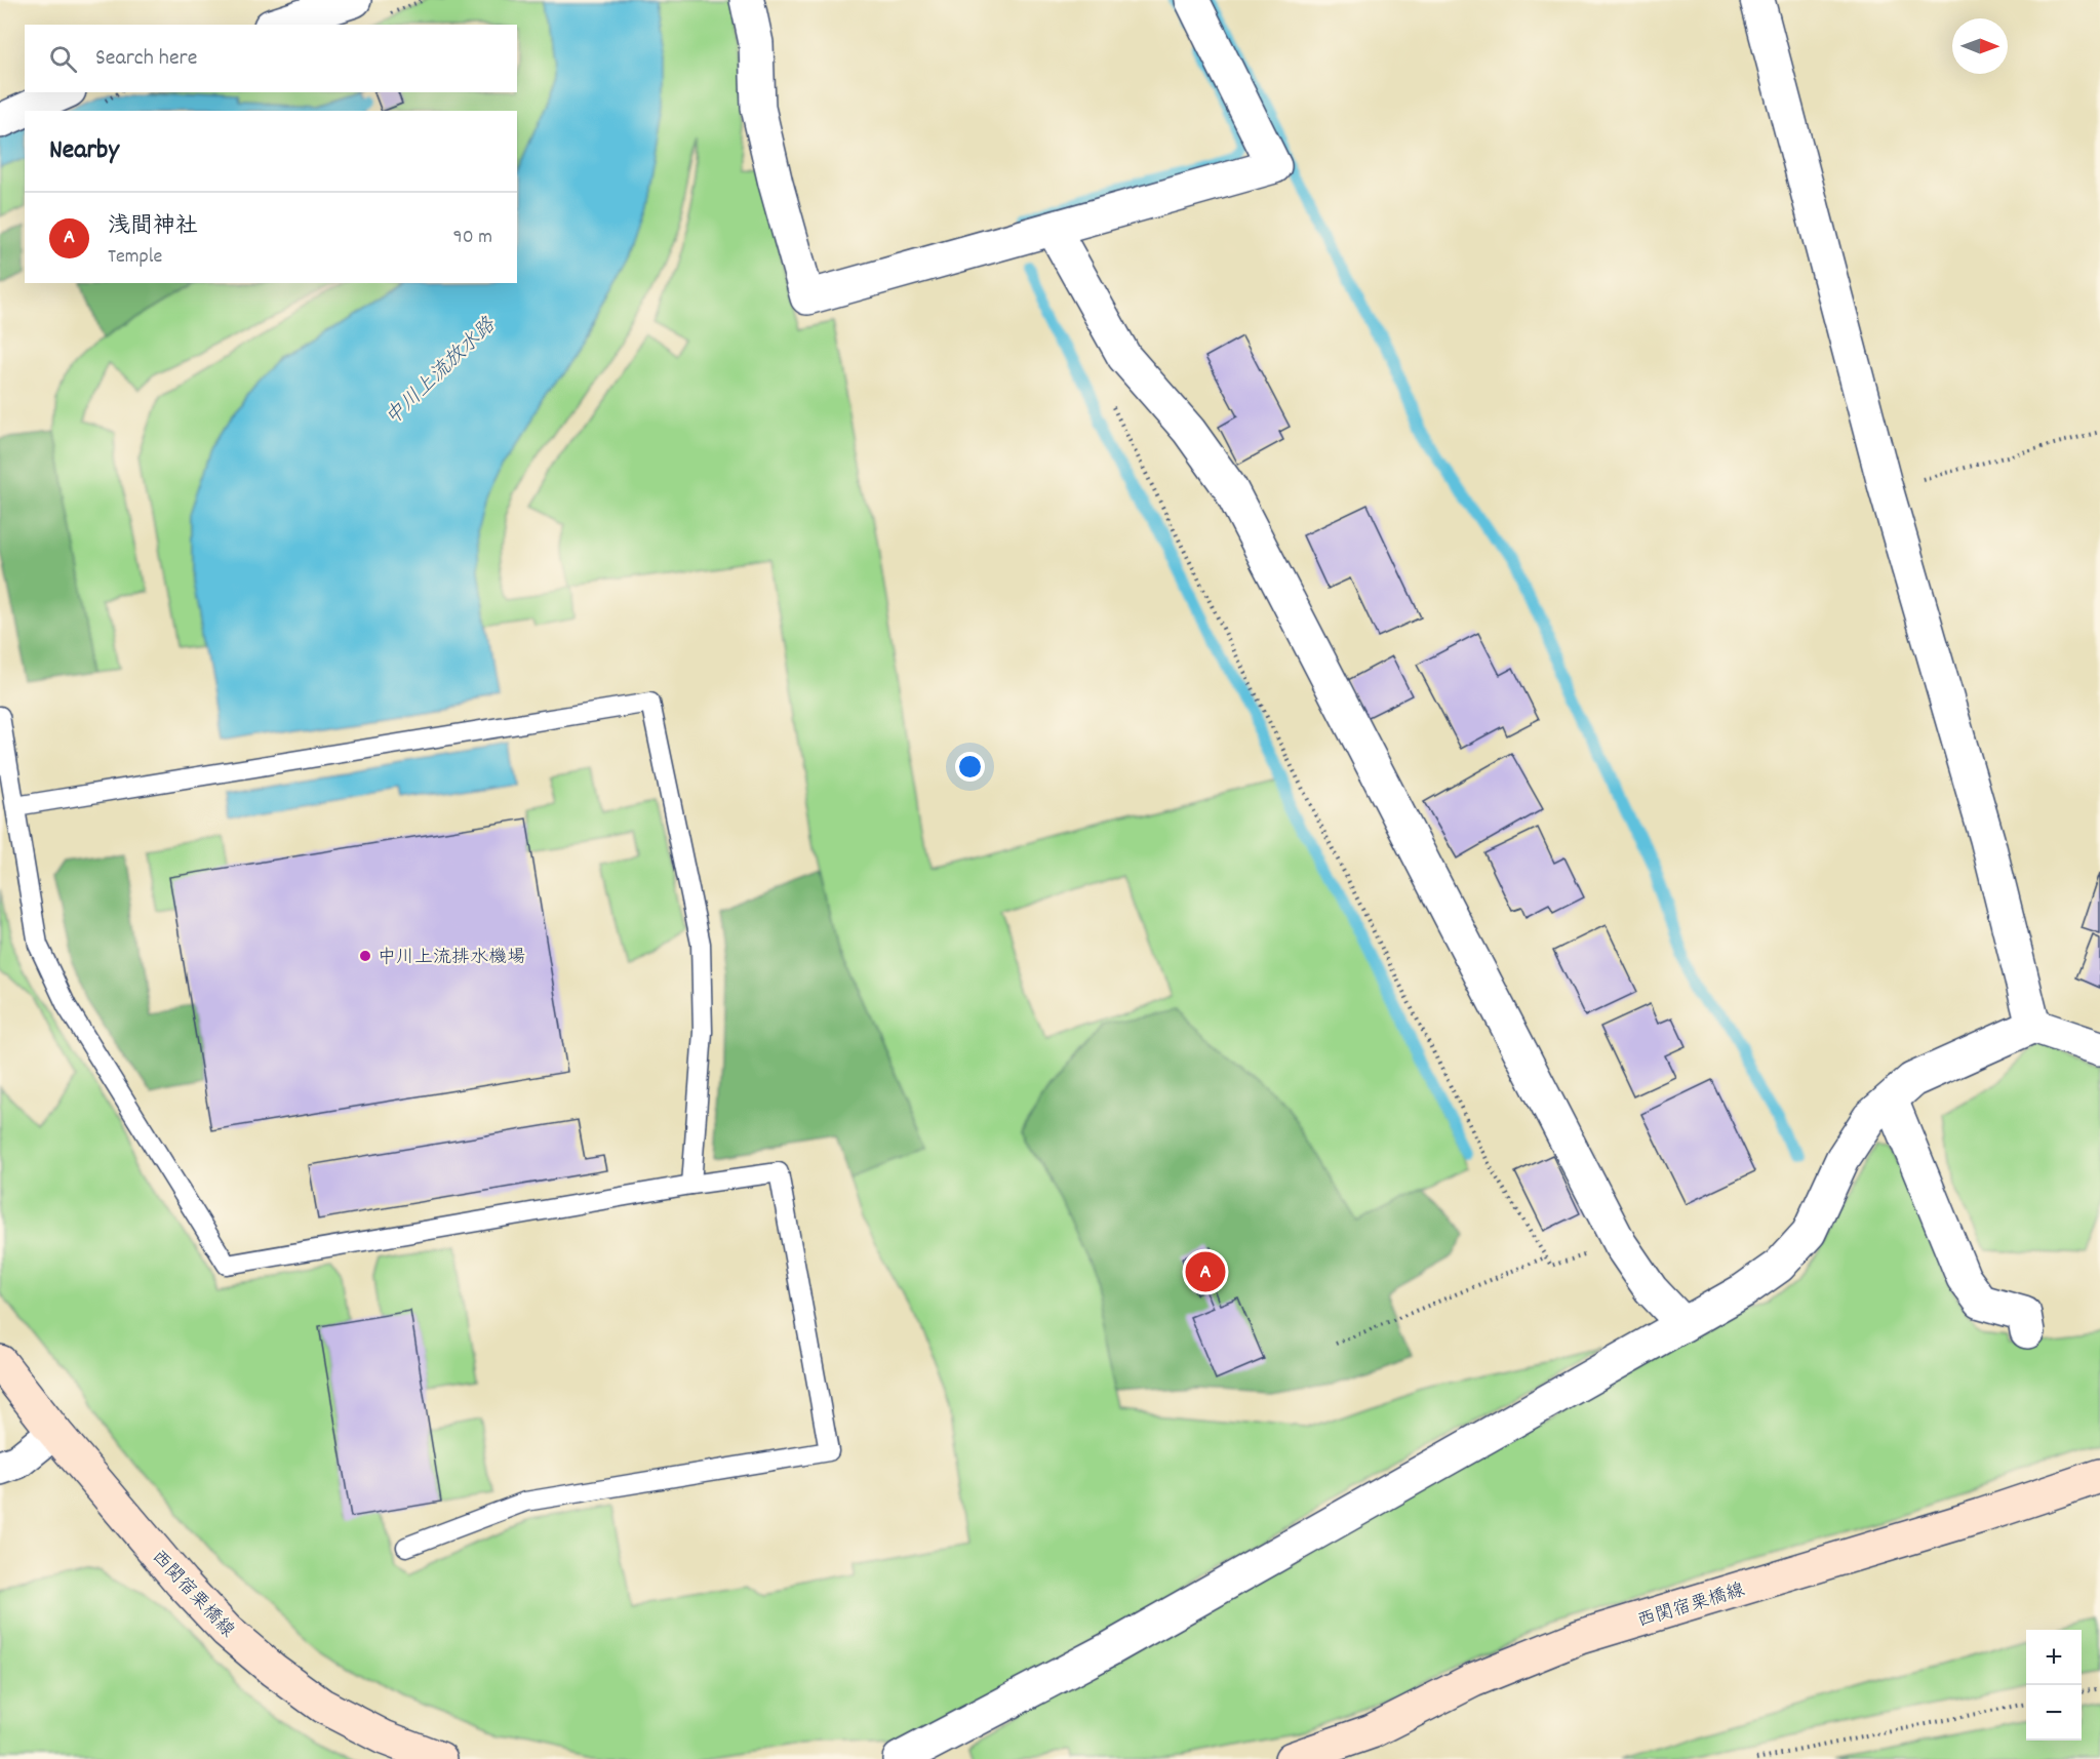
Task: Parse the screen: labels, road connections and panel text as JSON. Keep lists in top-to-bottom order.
{
  "streets": {
    "main road": ["西関宿栗橋線"]
  },
  "water": ["中川上流放水路"],
  "places": ["中川上流排水機場"],
  "north": "right",
  "page": {
    "search": "Search here",
    "heading": "Nearby",
    "list": [
      {
        "mark": "A",
        "name": "浅間神社",
        "note": "Temple",
        "value": "90 m"
      }
    ],
    "pins": "A",
    "map_buttons": ["+", "−"]
  }
}
